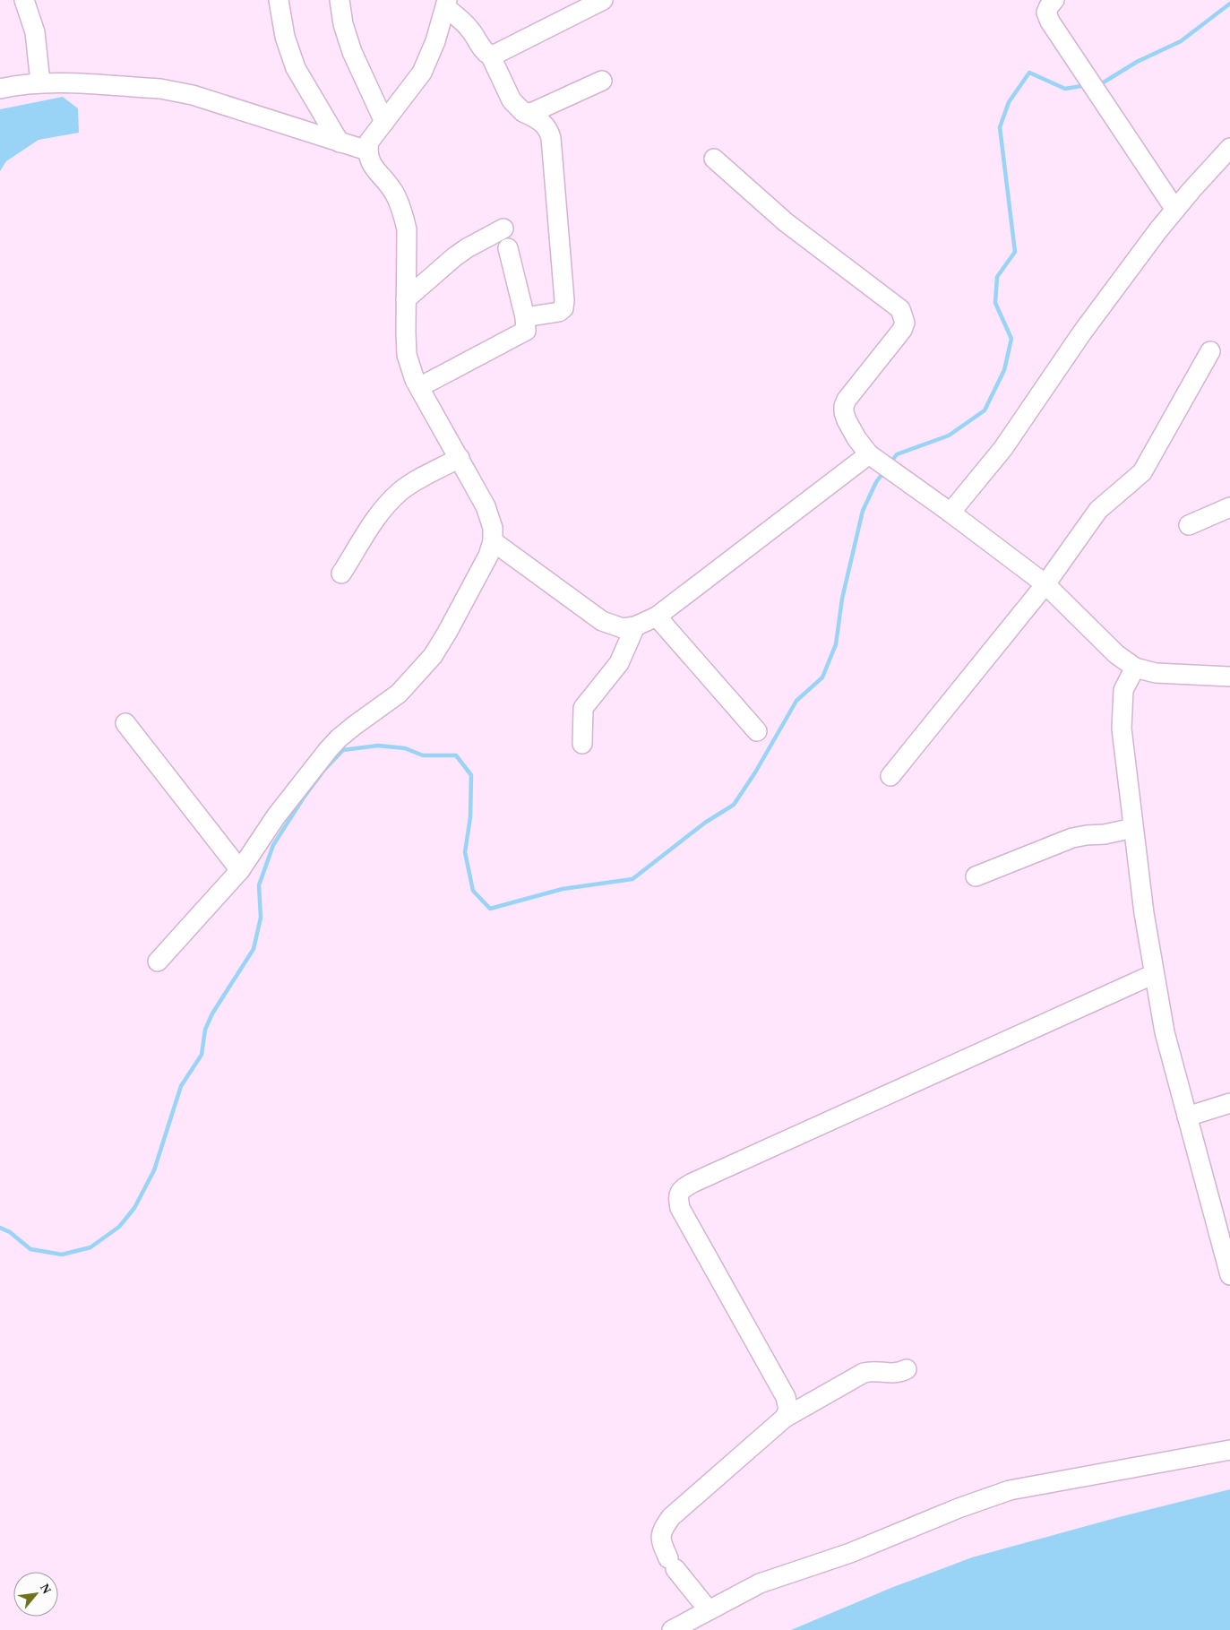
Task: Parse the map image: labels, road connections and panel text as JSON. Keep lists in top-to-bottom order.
{
  "north": "top right"
}
